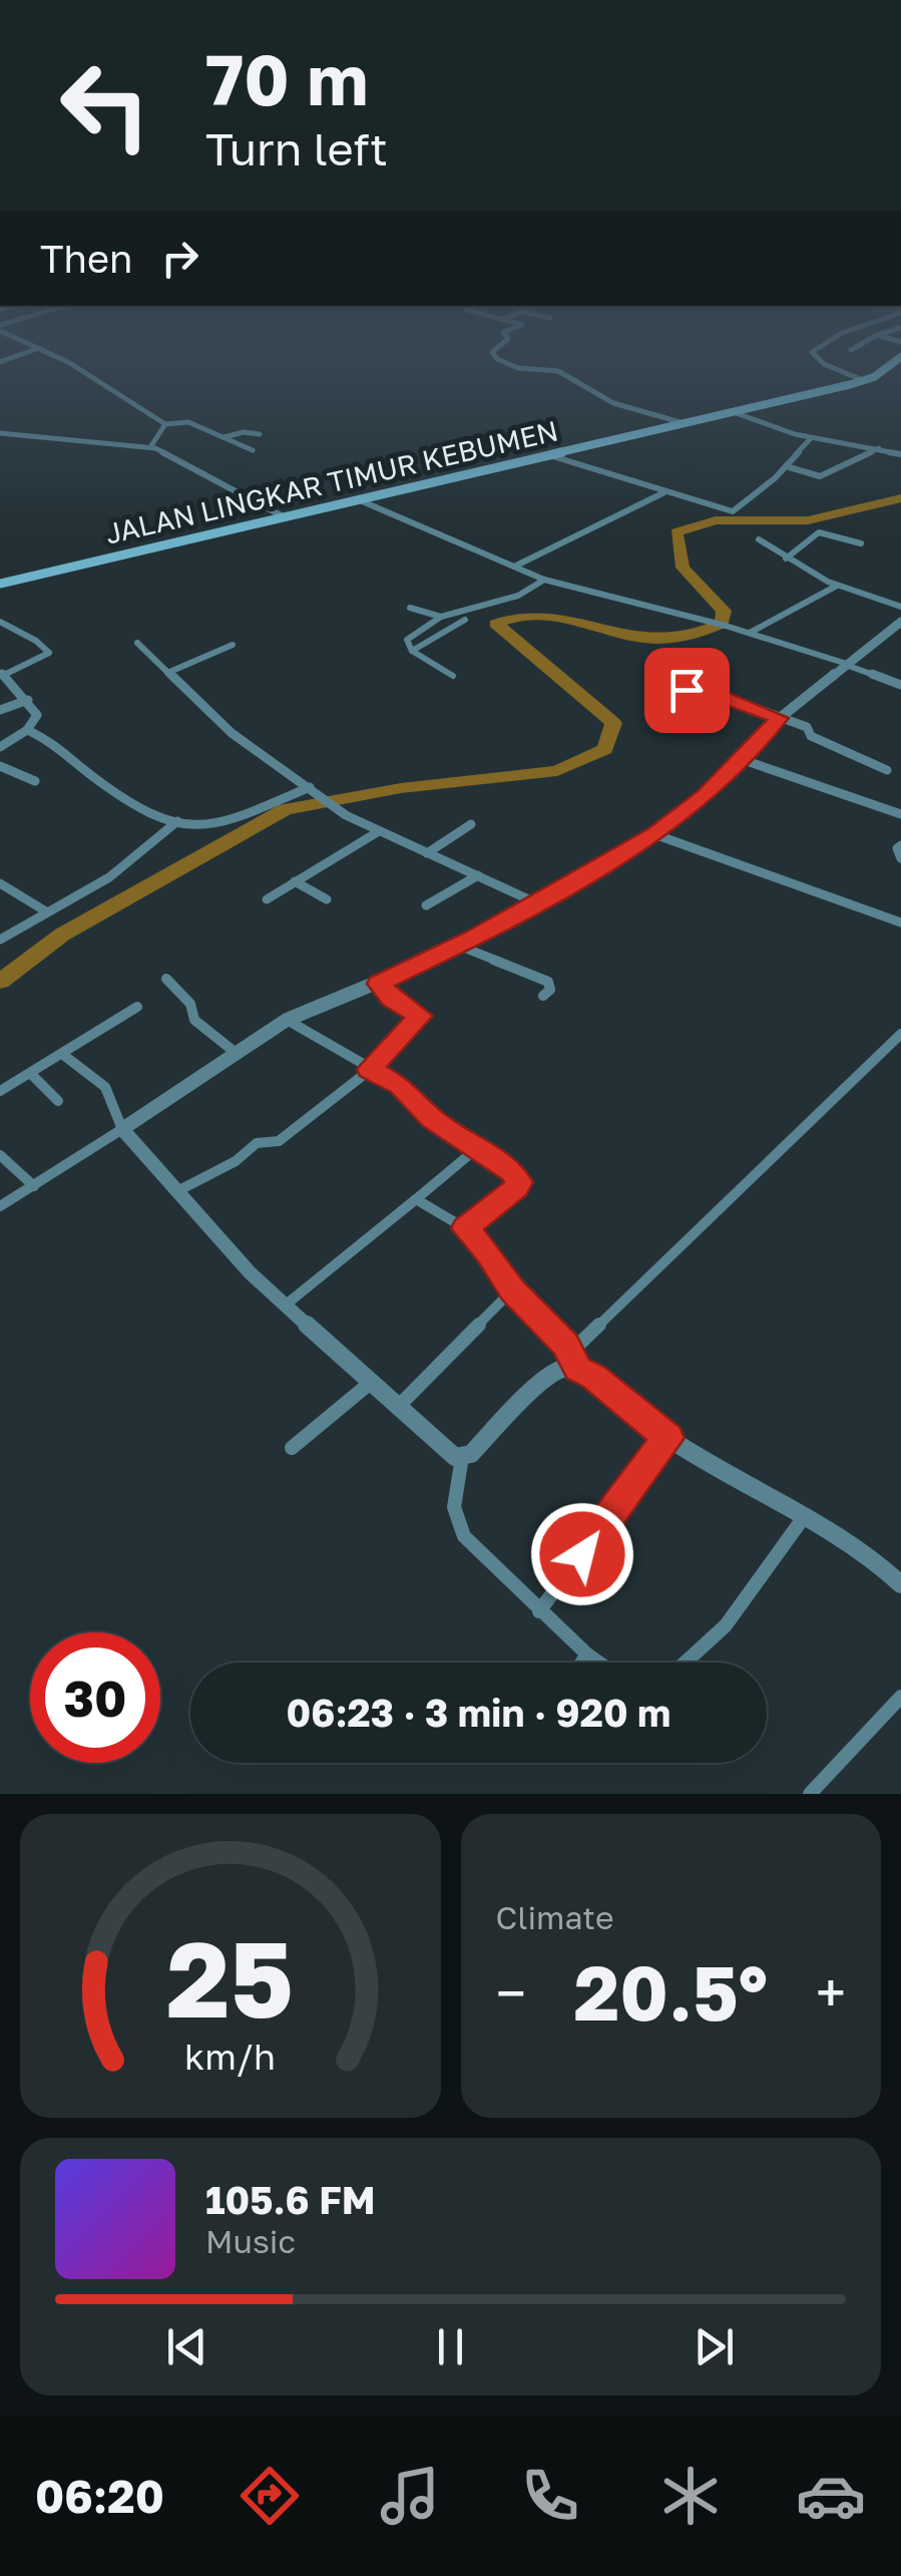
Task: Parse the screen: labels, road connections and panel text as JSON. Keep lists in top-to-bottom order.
{
  "streets": {
    "main road": ["JALAN LINGKAR TIMUR KEBUMEN"]
  },
  "page": {
    "turn": ["70 m", "Turn left"],
    "then": "Then",
    "limit": "30",
    "trip": "06:23 · 3 min · 920 m",
    "tile": "Climate",
    "heat": ["−", "20.5°", "+"],
    "song": ["105.6 FM", "Music"],
    "tabs": "06:20",
    "gauge": ["25", "km/h"]
  }
}
